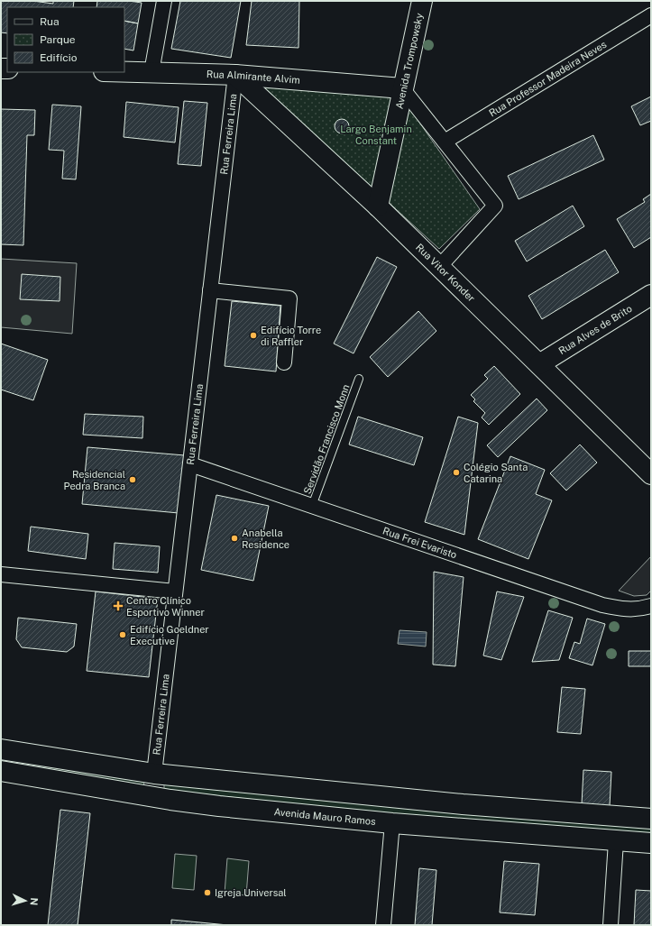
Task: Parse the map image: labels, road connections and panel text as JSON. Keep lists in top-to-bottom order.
{
  "streets": {
    "main road": [
      "Avenida Trompowsky",
      "Rua Almirante Alvim",
      "Rua Vitor Konder",
      "Rua Alves de Brito",
      "Avenida Mauro Ramos"
    ],
    "street": ["Rua Professor Madeira Neves", "Rua Ferreira Lima", "Rua Frei Evaristo"],
    "lane": ["Servidão Francisco Monn"]
  },
  "crossings": [
    ["Avenida Trompowsky", "Rua Almirante Alvim"],
    ["Avenida Trompowsky", "Rua Vitor Konder"],
    ["Rua Almirante Alvim", "Rua Ferreira Lima"],
    ["Rua Almirante Alvim", "Rua Vitor Konder"],
    ["Rua Ferreira Lima", "Rua Vitor Konder"],
    ["Rua Ferreira Lima", "Rua Frei Evaristo"],
    ["Rua Vitor Konder", "Rua Alves de Brito"],
    ["Servidão Francisco Monn", "Rua Frei Evaristo"]
  ],
  "parks": ["Largo Benjamin Constant"],
  "places": {
    "other": [
      "Edifício Torre di Raffler",
      "Colégio Santa Catarina",
      "Residencial Pedra Branca",
      "Anabella Residence",
      "Edifício Goeldner Executive",
      "Igreja Universal"
    ],
    "health": ["Centro Clínico Esportivo Winner"]
  },
  "legend": ["Rua", "Parque", "Edifício"],
  "north": "right"
}
